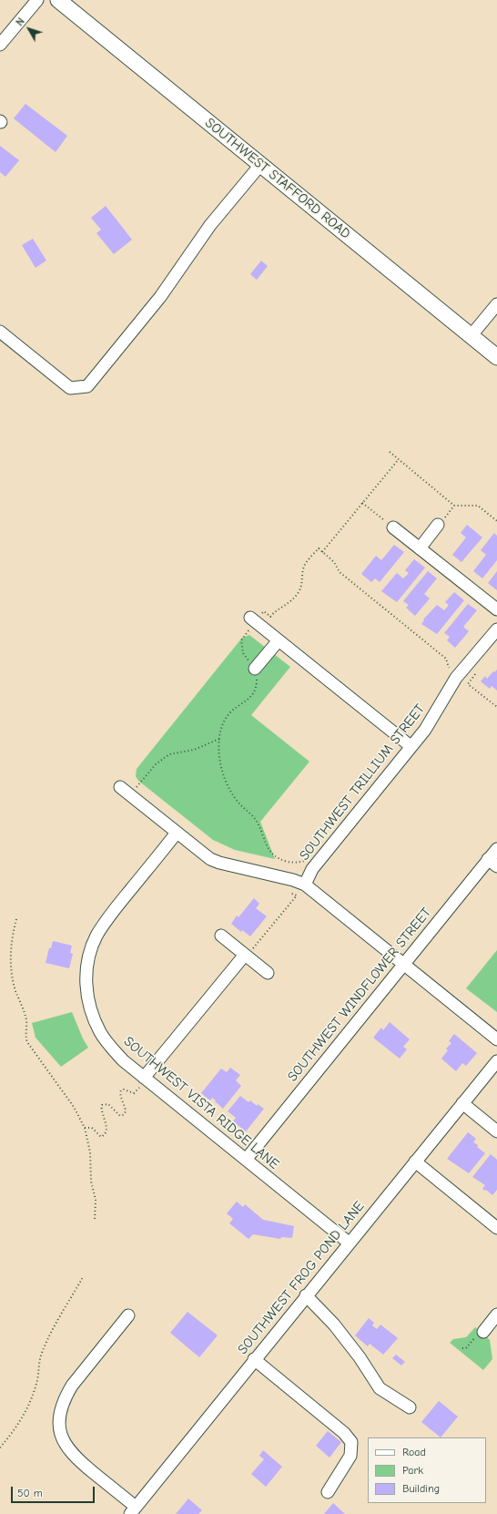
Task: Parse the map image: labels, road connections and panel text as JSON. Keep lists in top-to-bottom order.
{
  "streets": {
    "main road": ["SOUTHWEST STAFFORD ROAD"],
    "street": [
      "SOUTHWEST TRILLIUM STREET",
      "SOUTHWEST WINDFLOWER STREET",
      "SOUTHWEST VISTA RIDGE LANE",
      "SOUTHWEST FROG POND LANE"
    ]
  },
  "crossings": [
    ["SOUTHWEST WINDFLOWER STREET", "SOUTHWEST VISTA RIDGE LANE"],
    ["SOUTHWEST VISTA RIDGE LANE", "SOUTHWEST FROG POND LANE"]
  ],
  "legend": ["Road", "Park", "Building"],
  "scale_bar": "50 m",
  "north": "top left"
}
